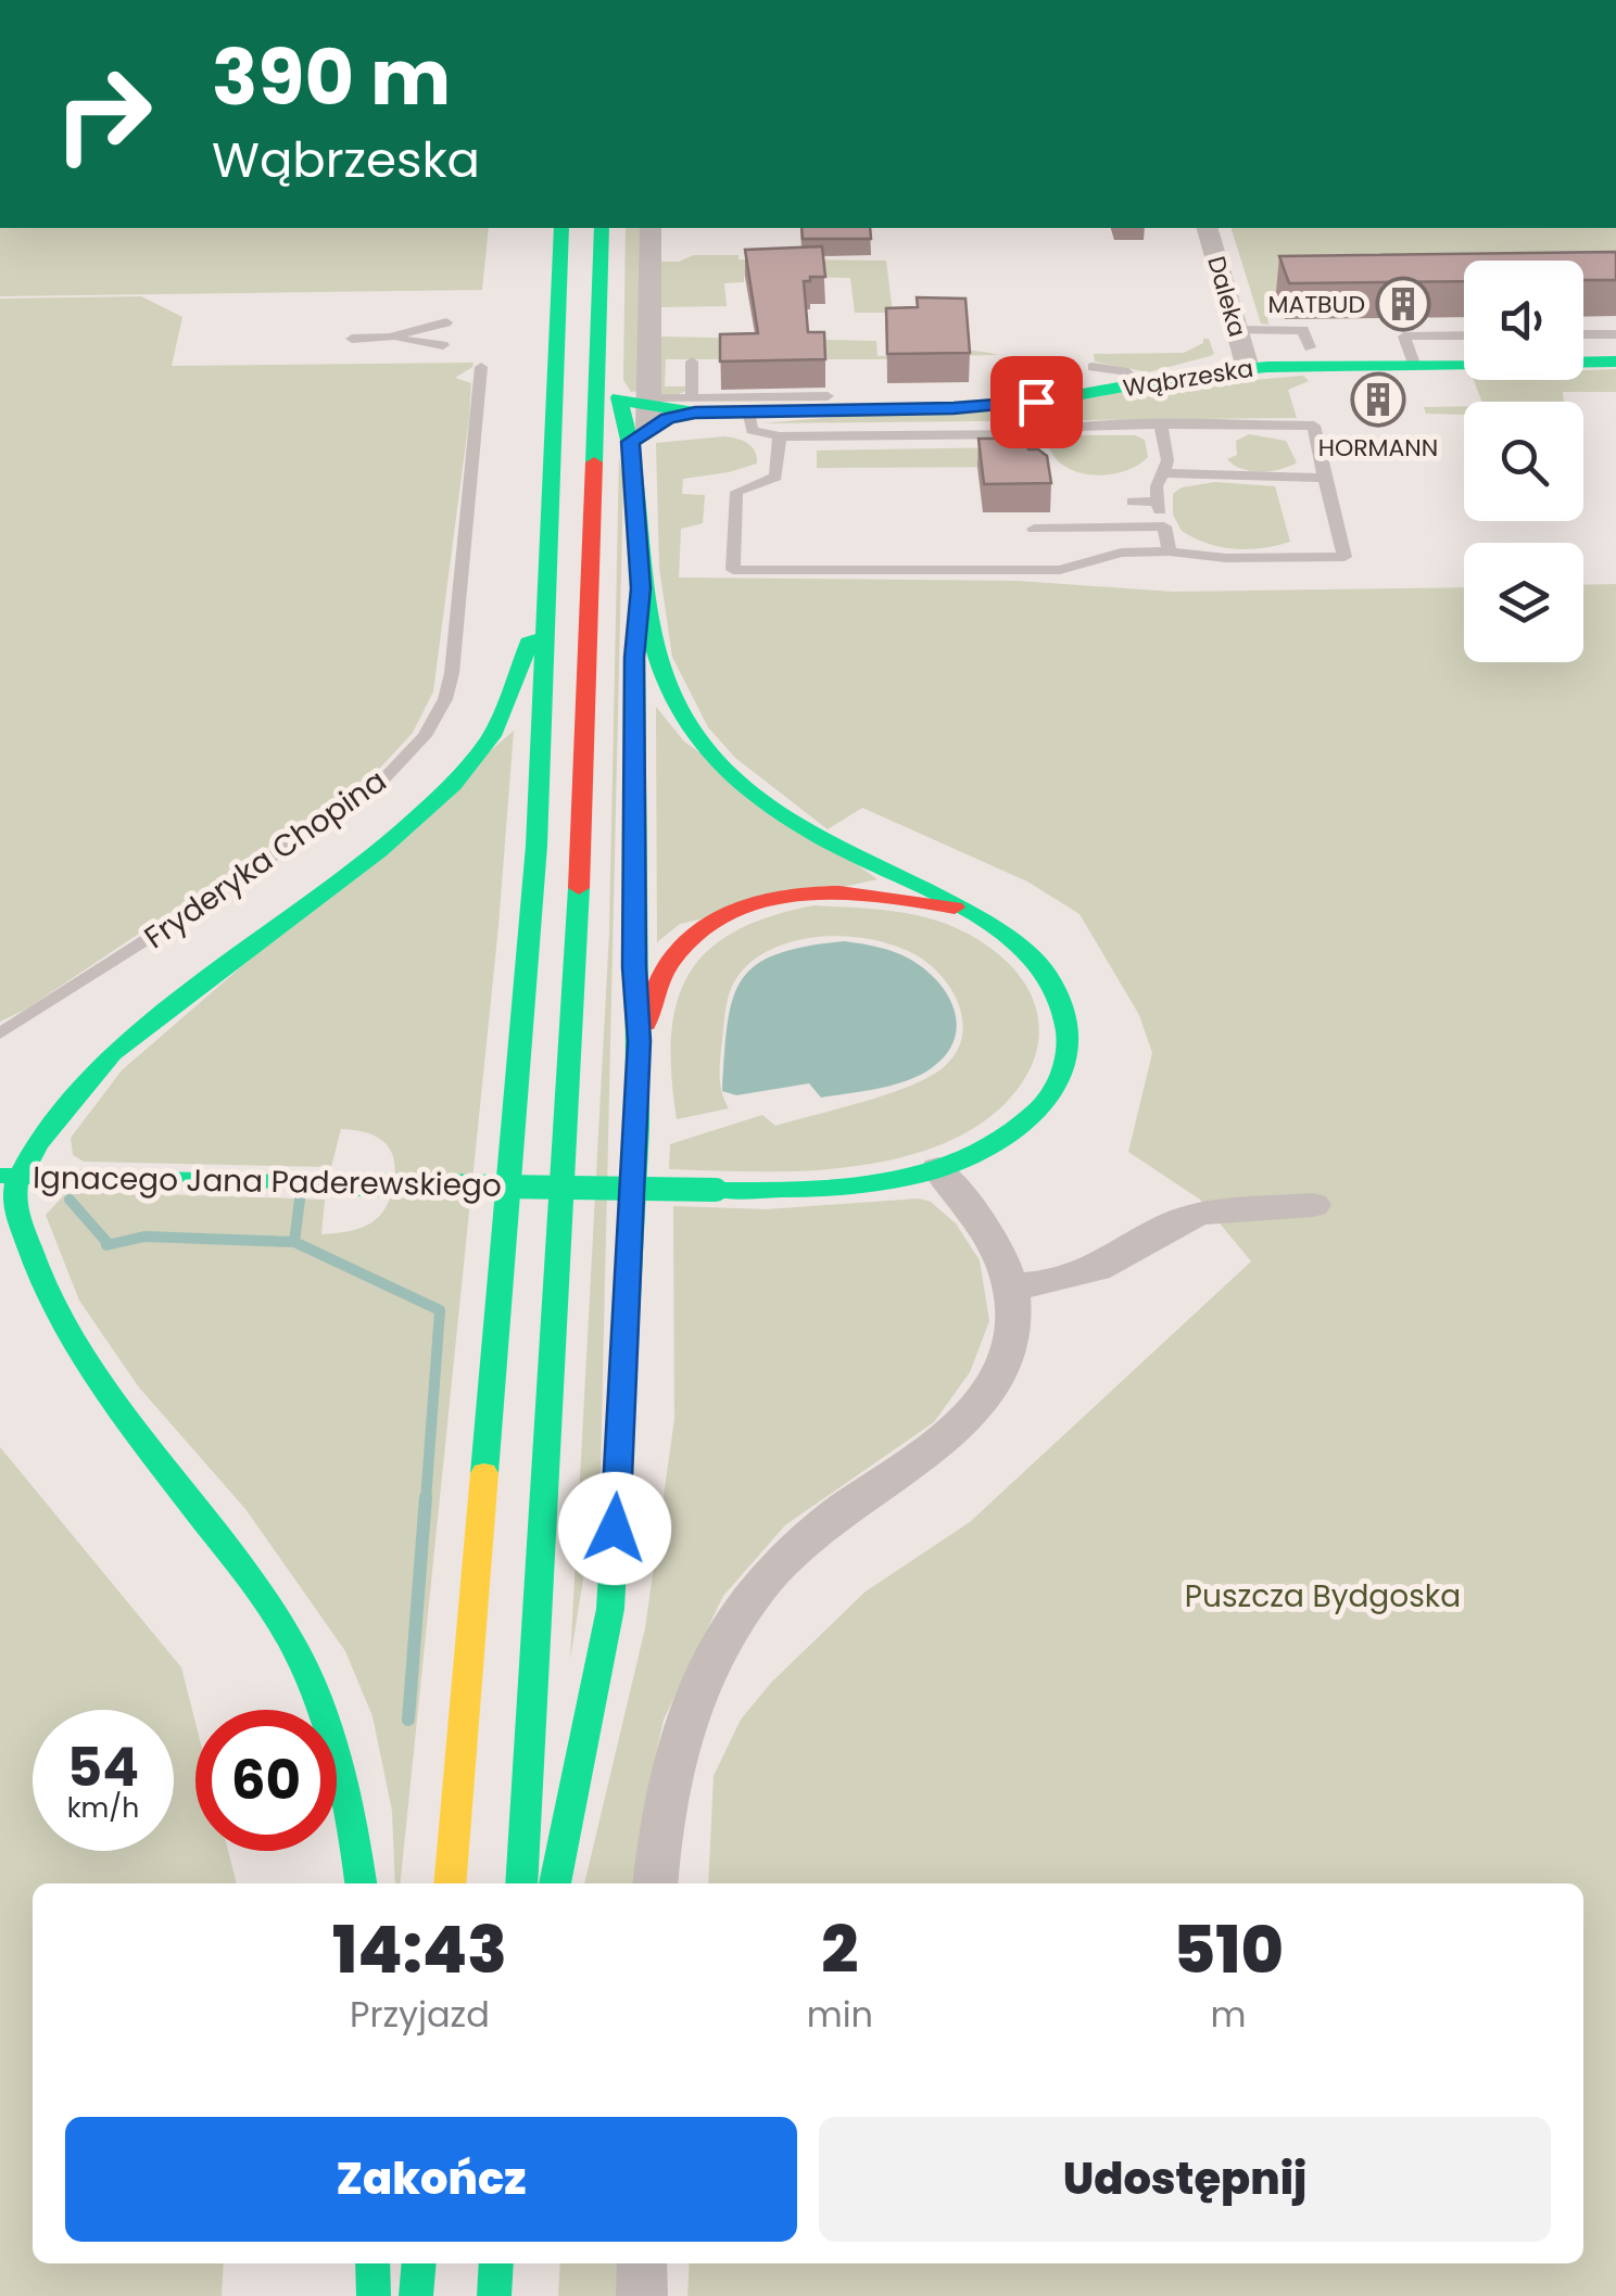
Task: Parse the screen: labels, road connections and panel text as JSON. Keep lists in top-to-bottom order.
{
  "streets": {
    "main road": ["Wąbrzeska", "Ignacego Jana Paderewskiego"],
    "street": ["Daleka"],
    "lane": ["Fryderyka Chopina"]
  },
  "crossings": [
    ["Daleka", "Wąbrzeska"]
  ],
  "parks": ["Puszcza Bydgoska"],
  "places": {
    "building": ["MATBUD", "HORMANN"]
  },
  "page": {
    "turn": ["390 m", "Wąbrzeska"],
    "speed": "54 km/h",
    "limit": "60",
    "eta": [
      "14:43",
      "Przyjazd",
      "2",
      "min",
      "510",
      "m"
    ],
    "buttons": ["Zakończ", "Udostępnij"]
  }
}
